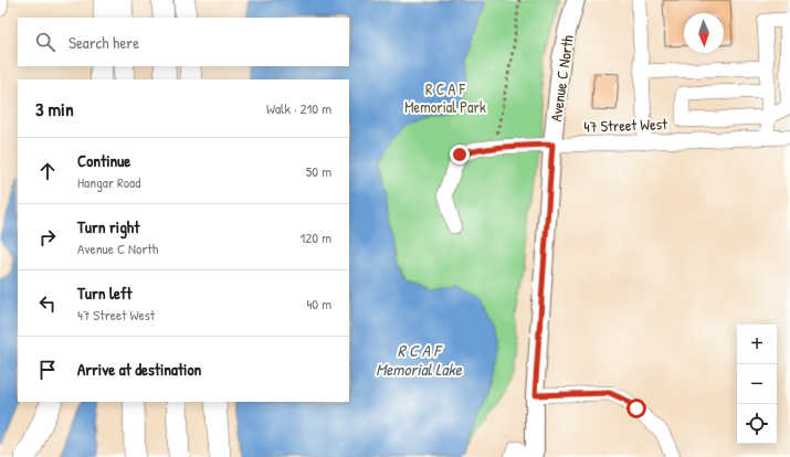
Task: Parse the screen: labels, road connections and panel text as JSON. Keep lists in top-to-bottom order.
{
  "streets": {
    "main road": ["Avenue C North"],
    "street": ["47 Street West"]
  },
  "crossings": [
    ["Avenue C North", "47 Street West"]
  ],
  "water": ["R C A F Memorial Lake"],
  "parks": ["R C A F Memorial Park"],
  "north": "bottom",
  "page": {
    "search": "Search here",
    "heading": ["3 min", "Walk · 210 m"],
    "list": [
      ["Continue", "Hangar Road", "50 m"],
      ["Turn right", "Avenue C North", "120 m"],
      ["Turn left", "47 Street West", "40 m"],
      "Arrive at destination"
    ],
    "map_buttons": ["+", "−"]
  }
}
